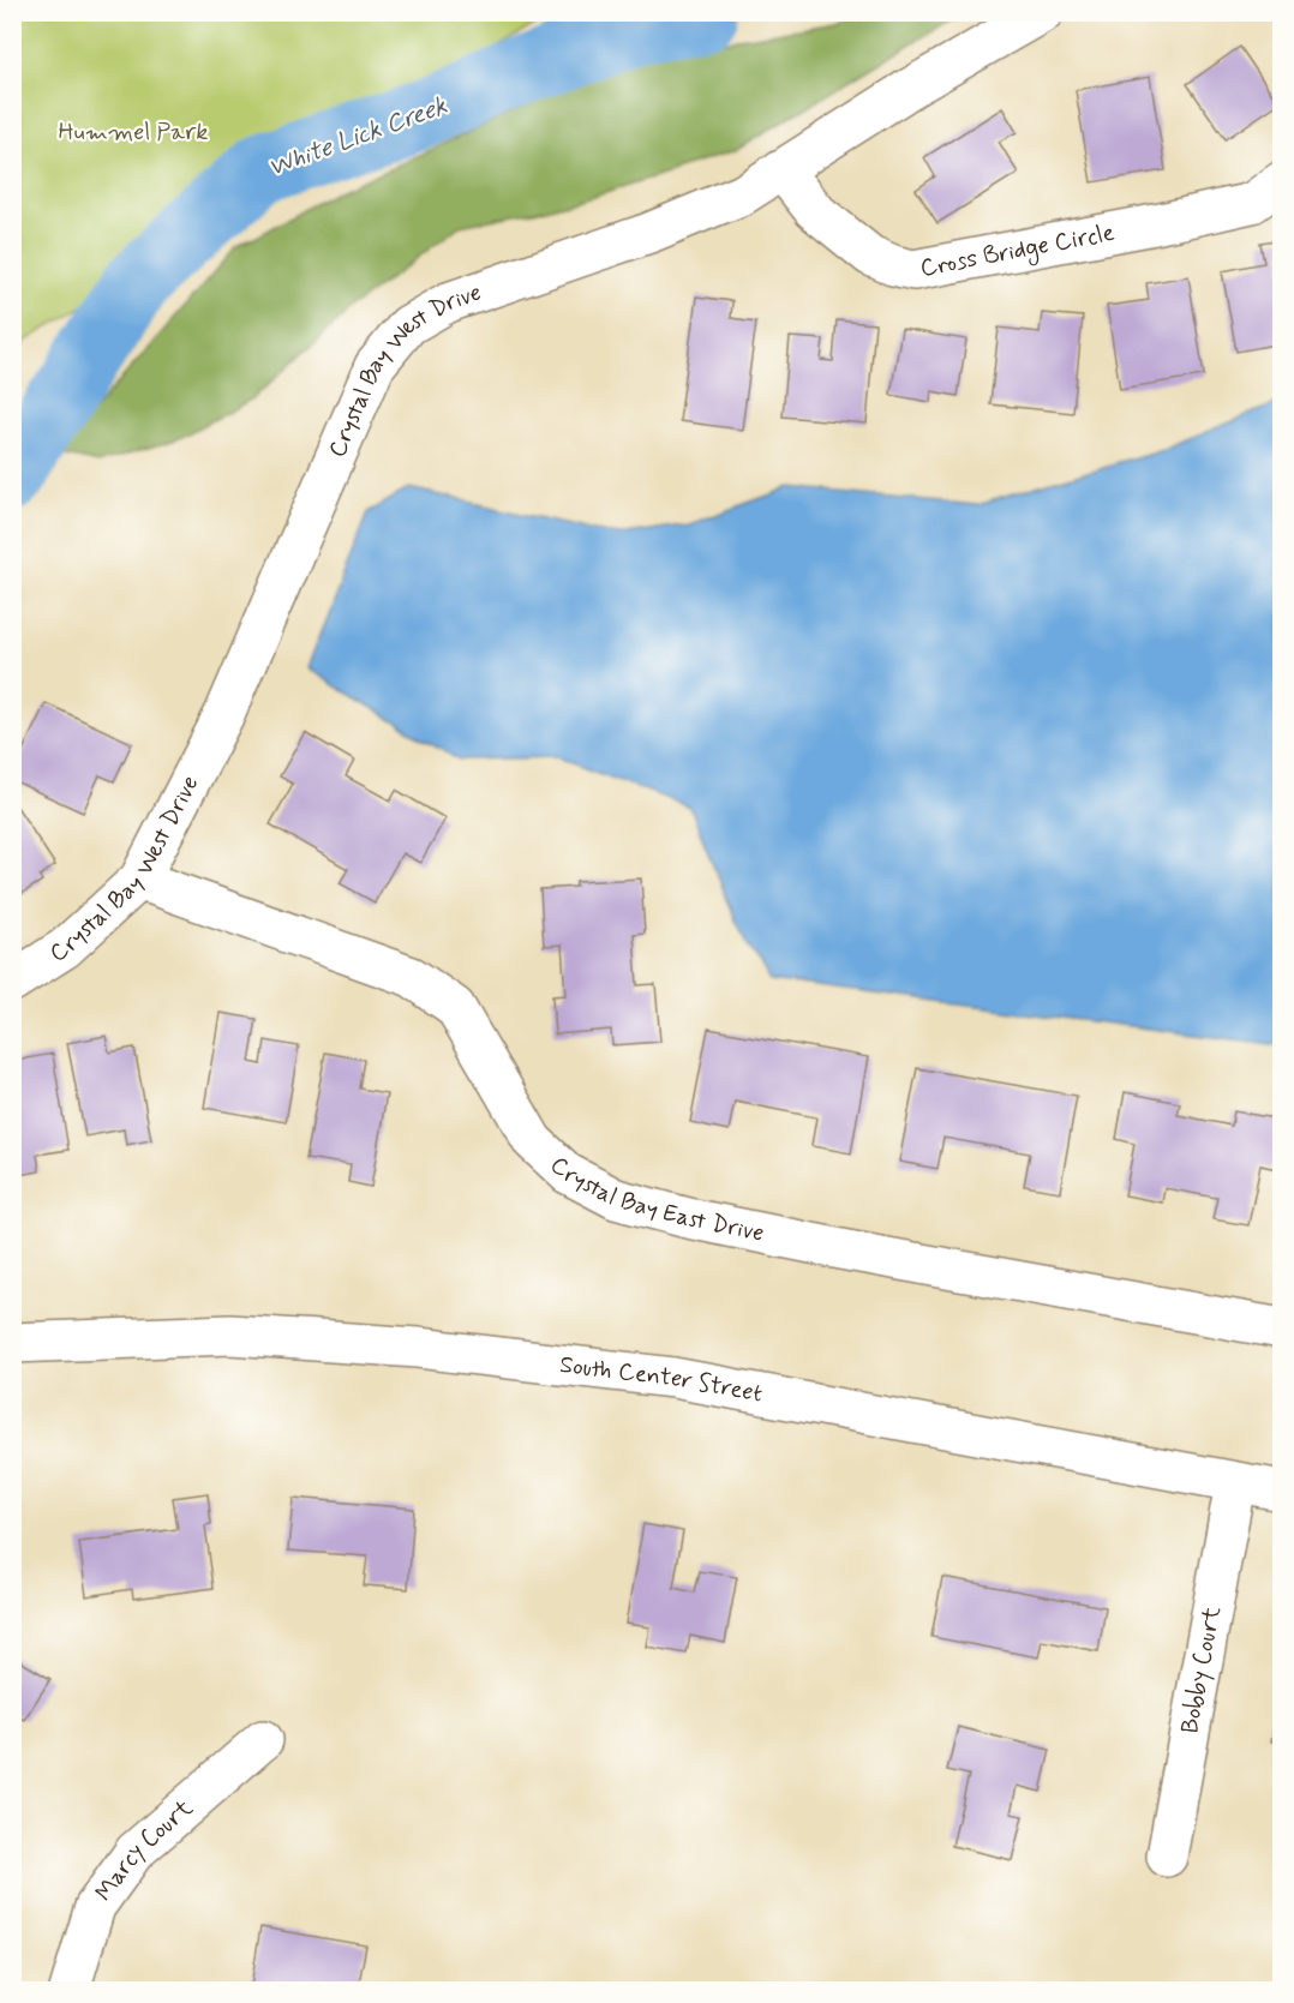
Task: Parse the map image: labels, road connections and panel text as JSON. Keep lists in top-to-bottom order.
{
  "streets": {
    "street": [
      "Cross Bridge Circle",
      "Crystal Bay West Drive",
      "Crystal Bay East Drive",
      "South Center Street",
      "Bobby Court",
      "Marcy Court"
    ]
  },
  "crossings": [
    ["Cross Bridge Circle", "Crystal Bay West Drive"],
    ["Crystal Bay West Drive", "Crystal Bay East Drive"],
    ["South Center Street", "Bobby Court"]
  ],
  "water": ["White Lick Creek"],
  "parks": ["Hummel Park"]
}
